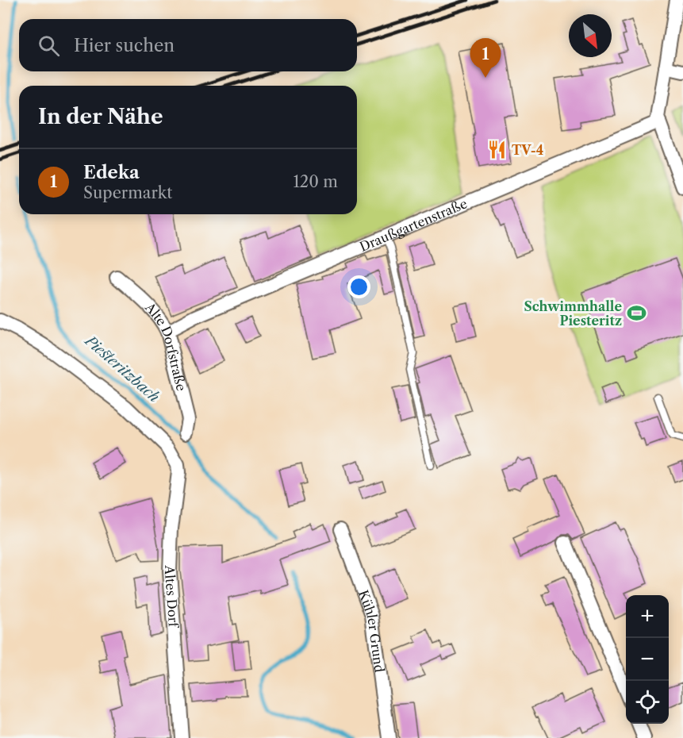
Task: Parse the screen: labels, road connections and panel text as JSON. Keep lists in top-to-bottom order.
{
  "streets": {
    "street": [
      "Draußgartenstraße",
      "Alte Dorfstraße",
      "Altes Dorf",
      "Kühler Grund"
    ]
  },
  "crossings": [
    ["Draußgartenstraße", "Alte Dorfstraße"]
  ],
  "water": ["Piesteritzbach"],
  "places": {
    "restaurant": ["TV-4"],
    "sports": ["Schwimmhalle Piesteritz"]
  },
  "north": "bottom right",
  "page": {
    "search": "Hier suchen",
    "pins": "1",
    "heading": "In der Nähe",
    "list": [
      {
        "mark": "1",
        "name": "Edeka",
        "note": "Supermarkt",
        "value": "120 m"
      }
    ],
    "map_buttons": ["+", "−"]
  }
}
